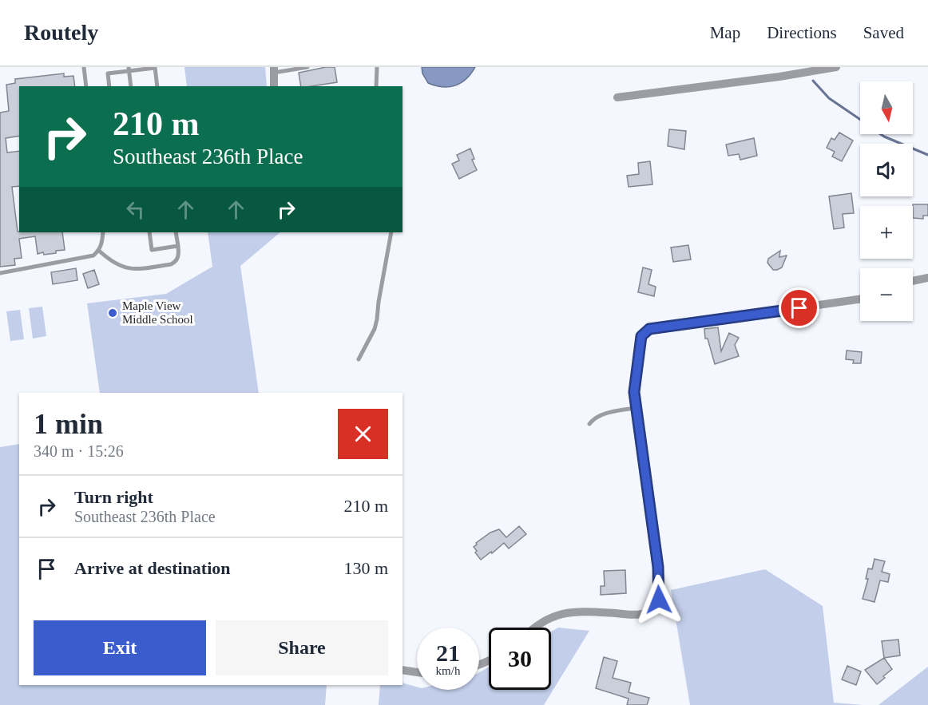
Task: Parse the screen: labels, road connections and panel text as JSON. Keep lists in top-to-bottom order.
{
  "places": ["Maple View Middle School"],
  "north": "bottom",
  "page": {
    "header": "Routely",
    "nav": ["Map", "Directions", "Saved"],
    "map_buttons": ["+", "−"],
    "turn": ["210 m", "Southeast 236th Place"],
    "heading": ["1 min", "340 m · 15:26"],
    "list": [
      {
        "name": "Turn right",
        "note": "Southeast 236th Place",
        "value": "210 m"
      },
      {
        "name": "Arrive at destination",
        "value": "130 m"
      }
    ],
    "buttons": ["Exit", "Share"],
    "speed": "21 km/h",
    "limit": "30"
  }
}
